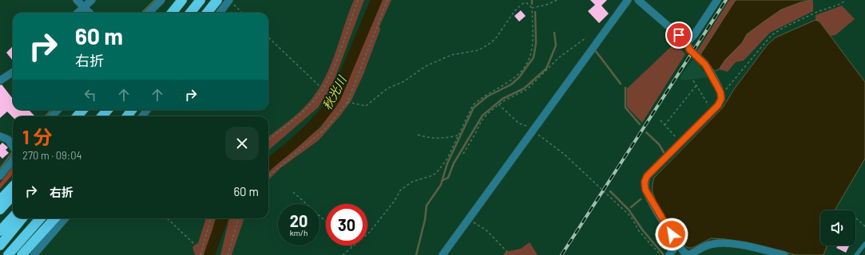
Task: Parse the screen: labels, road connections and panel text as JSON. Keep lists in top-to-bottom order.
{
  "water": ["秋光川"],
  "page": {
    "turn": ["60 m", "右折"],
    "heading": ["1 分", "270 m · 09:04"],
    "list": [
      {
        "name": "右折",
        "value": "60 m"
      }
    ],
    "speed": "20 km/h",
    "limit": "30"
  }
}
